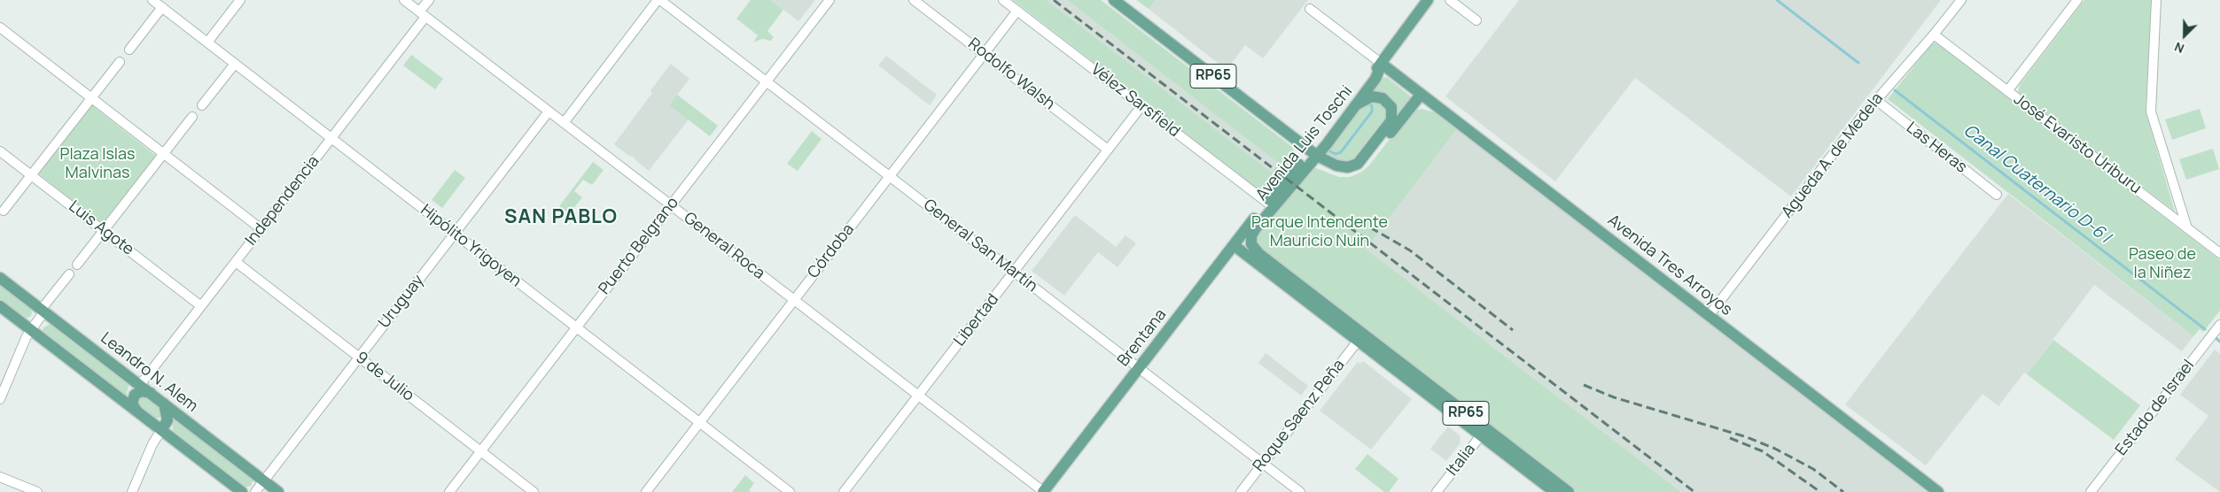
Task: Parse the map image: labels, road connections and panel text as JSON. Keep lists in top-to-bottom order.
{
  "streets": {
    "main road": [
      "RP65",
      "Avenida Luis Toschi",
      "Avenida Tres Arroyos",
      "Brentana",
      "Leandro N. Alem"
    ],
    "street": [
      "Rodolfo Walsh",
      "Vélez Sarsfield",
      "José Evaristo Uriburu",
      "Las Heras",
      "Agueda A. de Medela",
      "Independencia",
      "Luis Agote",
      "Hipólito Yrigoyen",
      "Puerto Belgrano",
      "General Roca",
      "General San Martín",
      "Córdoba",
      "Uruguay",
      "Libertad",
      "9 de Julio",
      "Estado de Israel",
      "Roque Saenz Peña",
      "Italia"
    ]
  },
  "crossings": [
    ["Rodolfo Walsh", "Córdoba"],
    ["Rodolfo Walsh", "Libertad"],
    ["RP65", "Avenida Luis Toschi"],
    ["RP65", "Brentana"],
    ["RP65", "Roque Saenz Peña"],
    ["RP65", "Italia"],
    ["Vélez Sarsfield", "Avenida Luis Toschi"],
    ["Vélez Sarsfield", "Córdoba"],
    ["Vélez Sarsfield", "Libertad"],
    ["Vélez Sarsfield", "Brentana"],
    ["Avenida Luis Toschi", "Avenida Tres Arroyos"],
    ["Avenida Luis Toschi", "Brentana"],
    ["José Evaristo Uriburu", "Agueda A. de Medela"],
    ["Las Heras", "Agueda A. de Medela"],
    ["Agueda A. de Medela", "Avenida Tres Arroyos"],
    ["Independencia", "Luis Agote"],
    ["Independencia", "Hipólito Yrigoyen"],
    ["Independencia", "General Roca"],
    ["Independencia", "Leandro N. Alem"],
    ["Independencia", "9 de Julio"],
    ["Hipólito Yrigoyen", "Puerto Belgrano"],
    ["Hipólito Yrigoyen", "Córdoba"],
    ["Hipólito Yrigoyen", "Uruguay"],
    ["Puerto Belgrano", "General Roca"],
    ["Puerto Belgrano", "General San Martín"],
    ["Puerto Belgrano", "9 de Julio"],
    ["General Roca", "Córdoba"],
    ["General Roca", "Uruguay"],
    ["General Roca", "Libertad"],
    ["General Roca", "Brentana"],
    ["General San Martín", "Córdoba"],
    ["General San Martín", "Libertad"],
    ["General San Martín", "Brentana"],
    ["General San Martín", "Roque Saenz Peña"],
    ["Uruguay", "Leandro N. Alem"],
    ["Uruguay", "9 de Julio"]
  ],
  "districts": ["SAN PABLO"],
  "water": ["Canal Cuaternario D-6 I"],
  "parks": ["Plaza Islas Malvinas", "Parque Intendente Mauricio Nuin", "Paseo de la Niñez"],
  "north": "bottom left"
}
